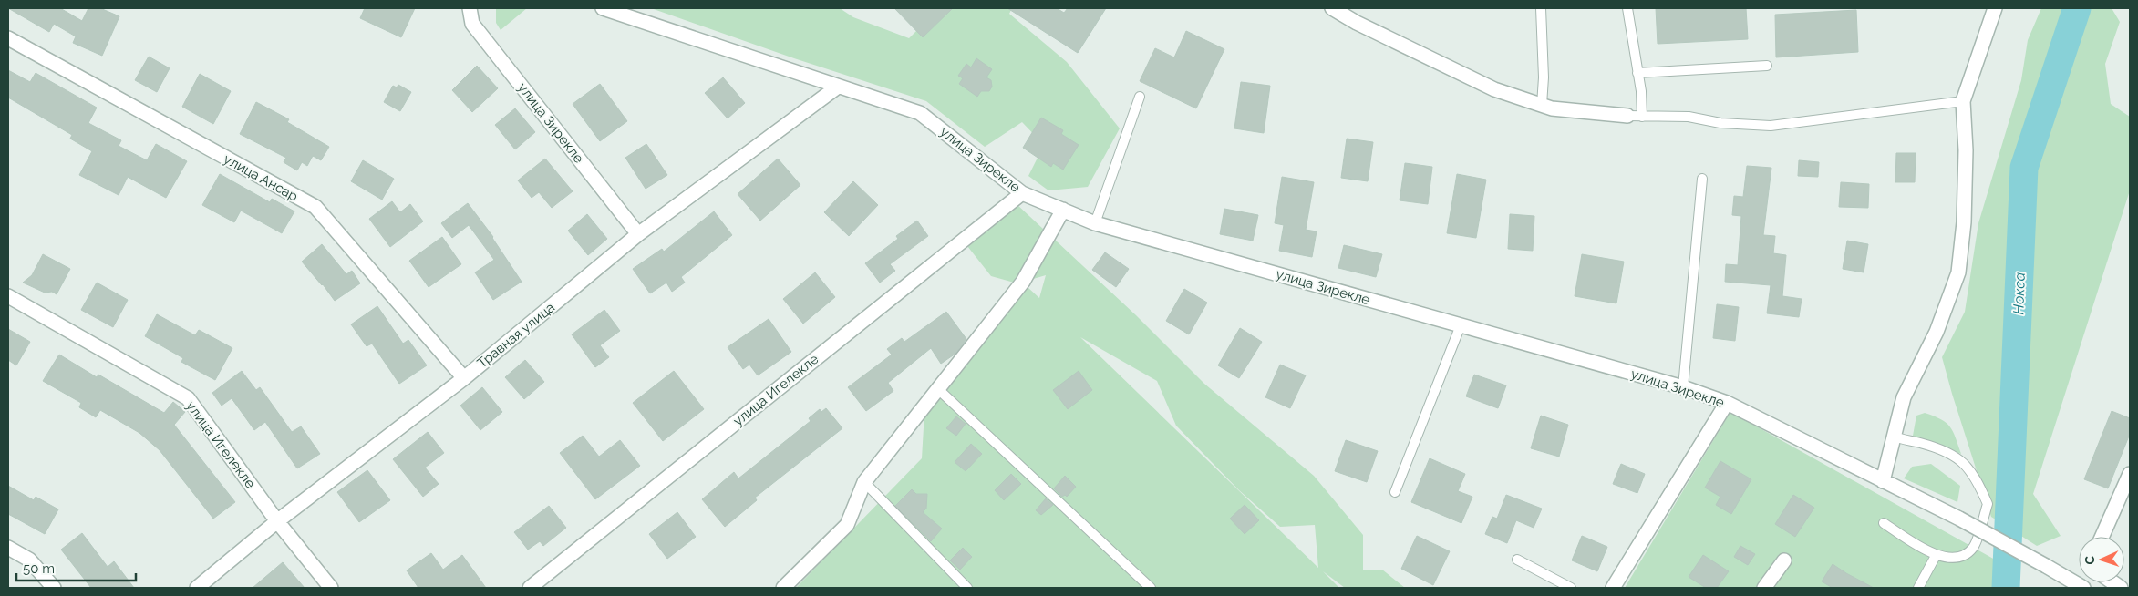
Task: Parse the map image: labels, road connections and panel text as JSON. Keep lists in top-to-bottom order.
{
  "streets": {
    "street": [
      "улица Зирекле",
      "улица Ансар",
      "Травная улица",
      "улица Игелекле"
    ]
  },
  "crossings": [
    ["улица Зирекле", "Травная улица"],
    ["улица Зирекле", "улица Игелекле"],
    ["улица Ансар", "Травная улица"],
    ["Травная улица", "улица Игелекле"]
  ],
  "water": ["Нокса"],
  "scale_bar": "50 m",
  "north": "left"
}
